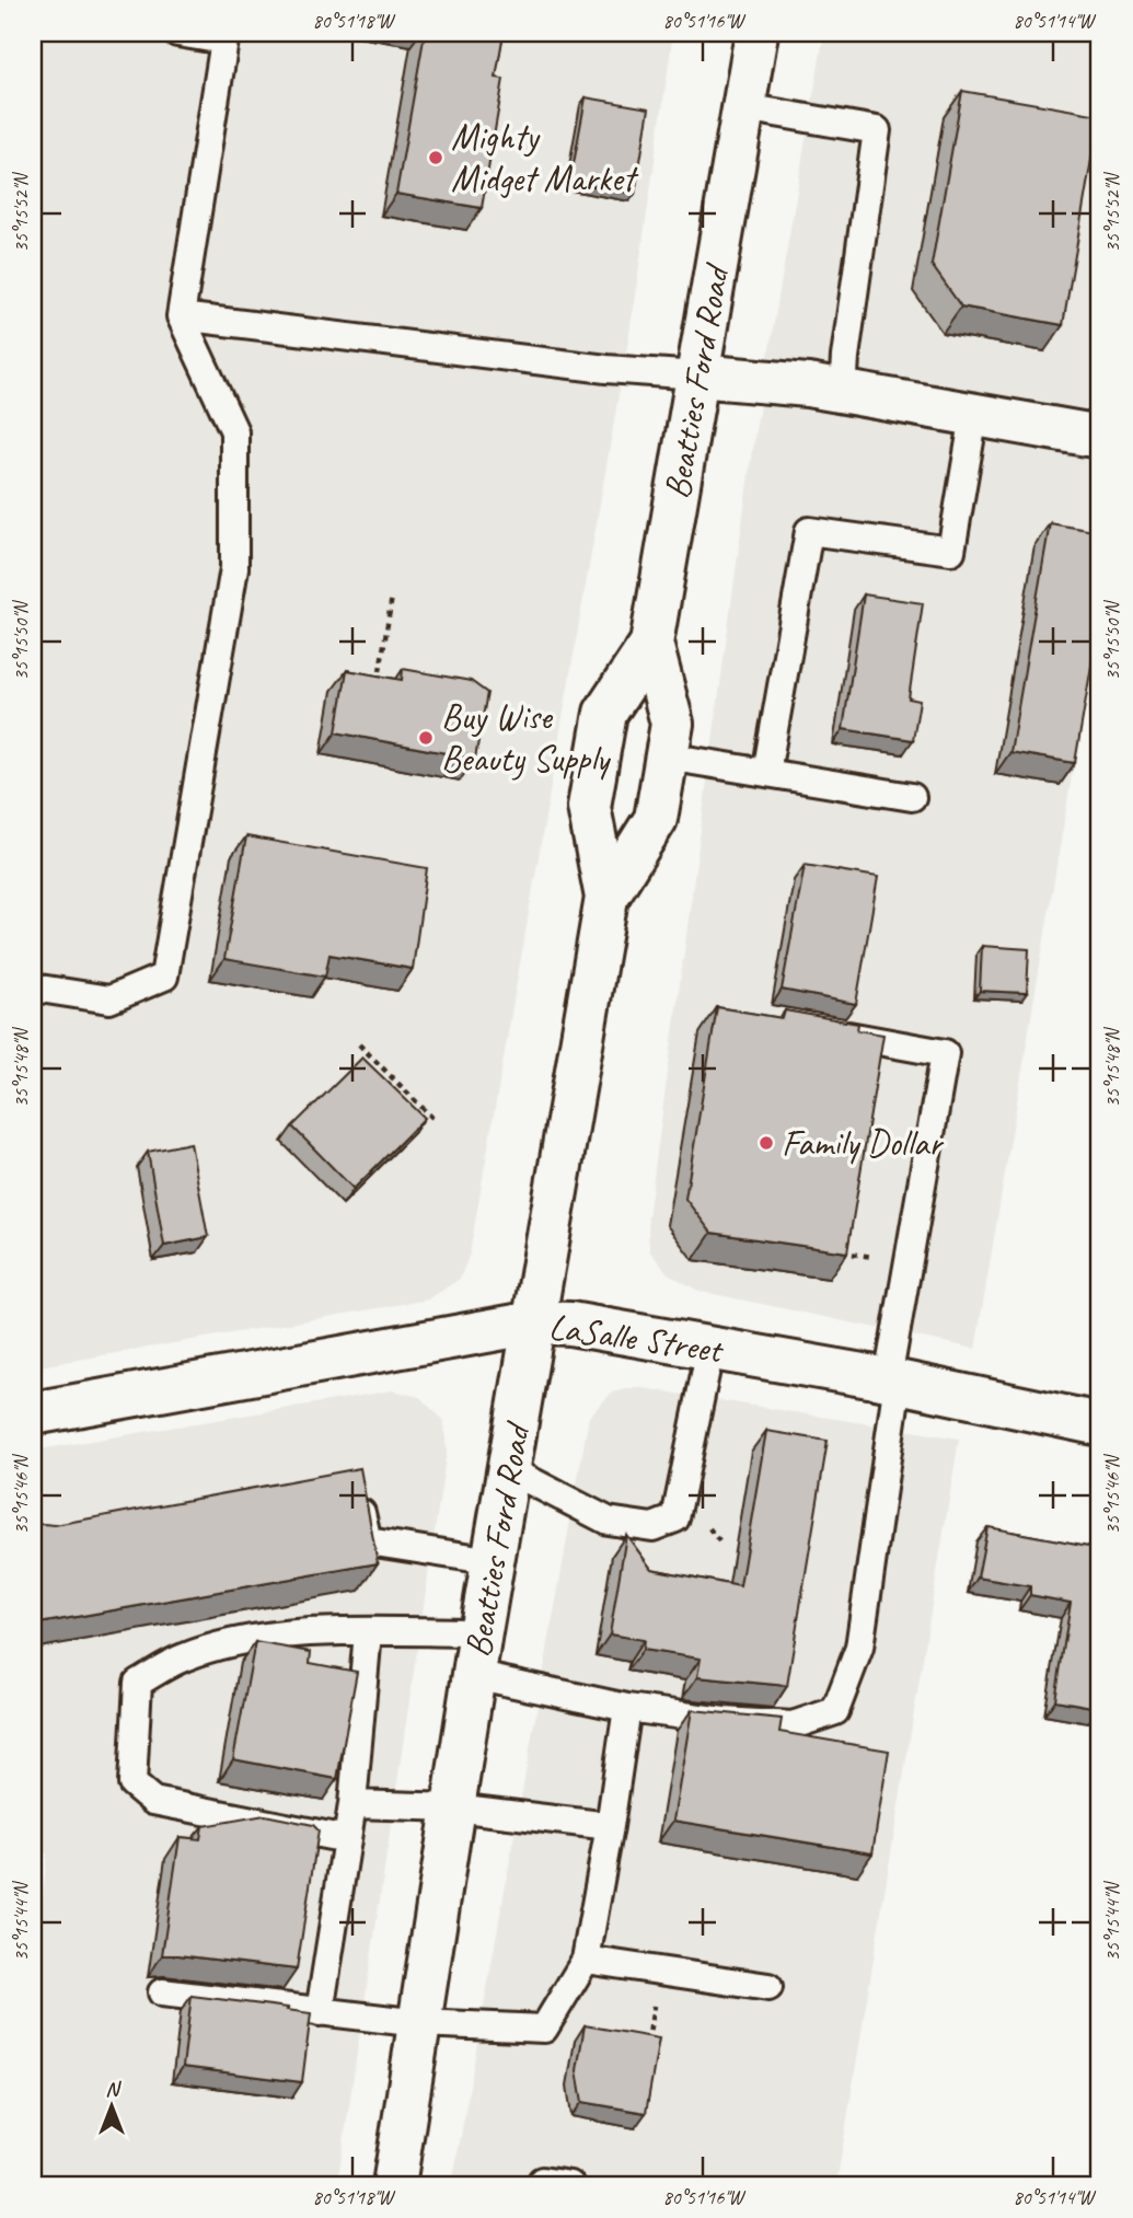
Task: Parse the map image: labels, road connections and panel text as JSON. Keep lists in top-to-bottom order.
{
  "streets": {
    "main road": ["Beatties Ford Road", "LaSalle Street"]
  },
  "crossings": [
    ["Beatties Ford Road", "LaSalle Street"]
  ],
  "places": ["Mighty Midget Market", "Buy Wise Beauty Supply", "Family Dollar"],
  "north": "top",
  "coordinates": [
    "80°51'18\"W",
    "80°51'16\"W",
    "80°51'14\"W",
    "35°15'52\"N",
    "35°15'50\"N",
    "35°15'48\"N",
    "35°15'46\"N",
    "35°15'44\"N"
  ]
}
